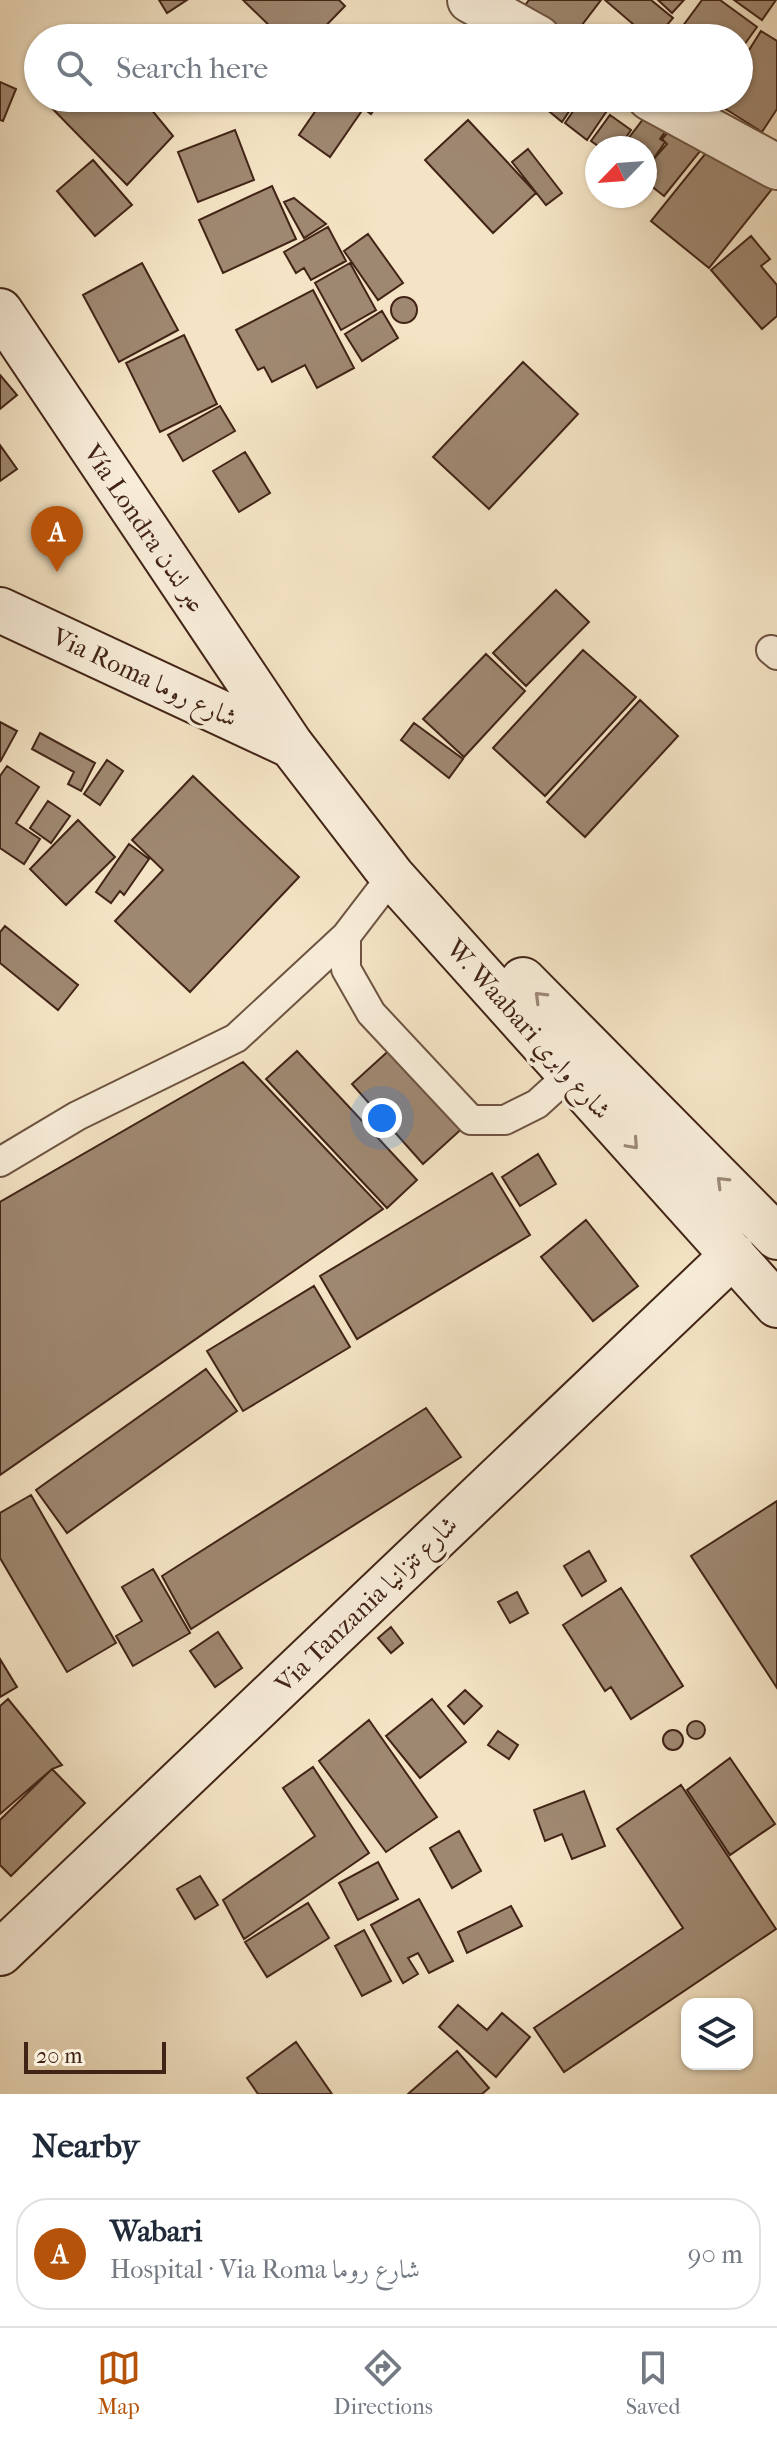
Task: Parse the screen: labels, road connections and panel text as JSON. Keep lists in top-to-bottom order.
{
  "streets": {
    "main road": [
      "Vía Londra عبر لندن",
      "Via Roma شارع روما",
      "W. Waabari شارع وابري",
      "Via Tanzania شارع تنزانيا"
    ]
  },
  "crossings": [
    ["Vía Londra عبر لندن", "Via Roma شارع روما"],
    ["Vía Londra عبر لندن", "W. Waabari شارع وابري"],
    ["Via Roma شارع روما", "W. Waabari شارع وابري"],
    ["W. Waabari شارع وابري", "Via Tanzania شارع تنزانيا"]
  ],
  "scale_bar": "20 m",
  "north": "bottom left",
  "page": {
    "search": "Search here",
    "pins": "A",
    "scale": "20 m",
    "heading": "Nearby",
    "list": [
      {
        "mark": "A",
        "name": "Wabari",
        "note": "Hospital · Via Roma شارع روما",
        "value": "90 m"
      }
    ],
    "nav": ["Map", "Directions", "Saved"]
  }
}
